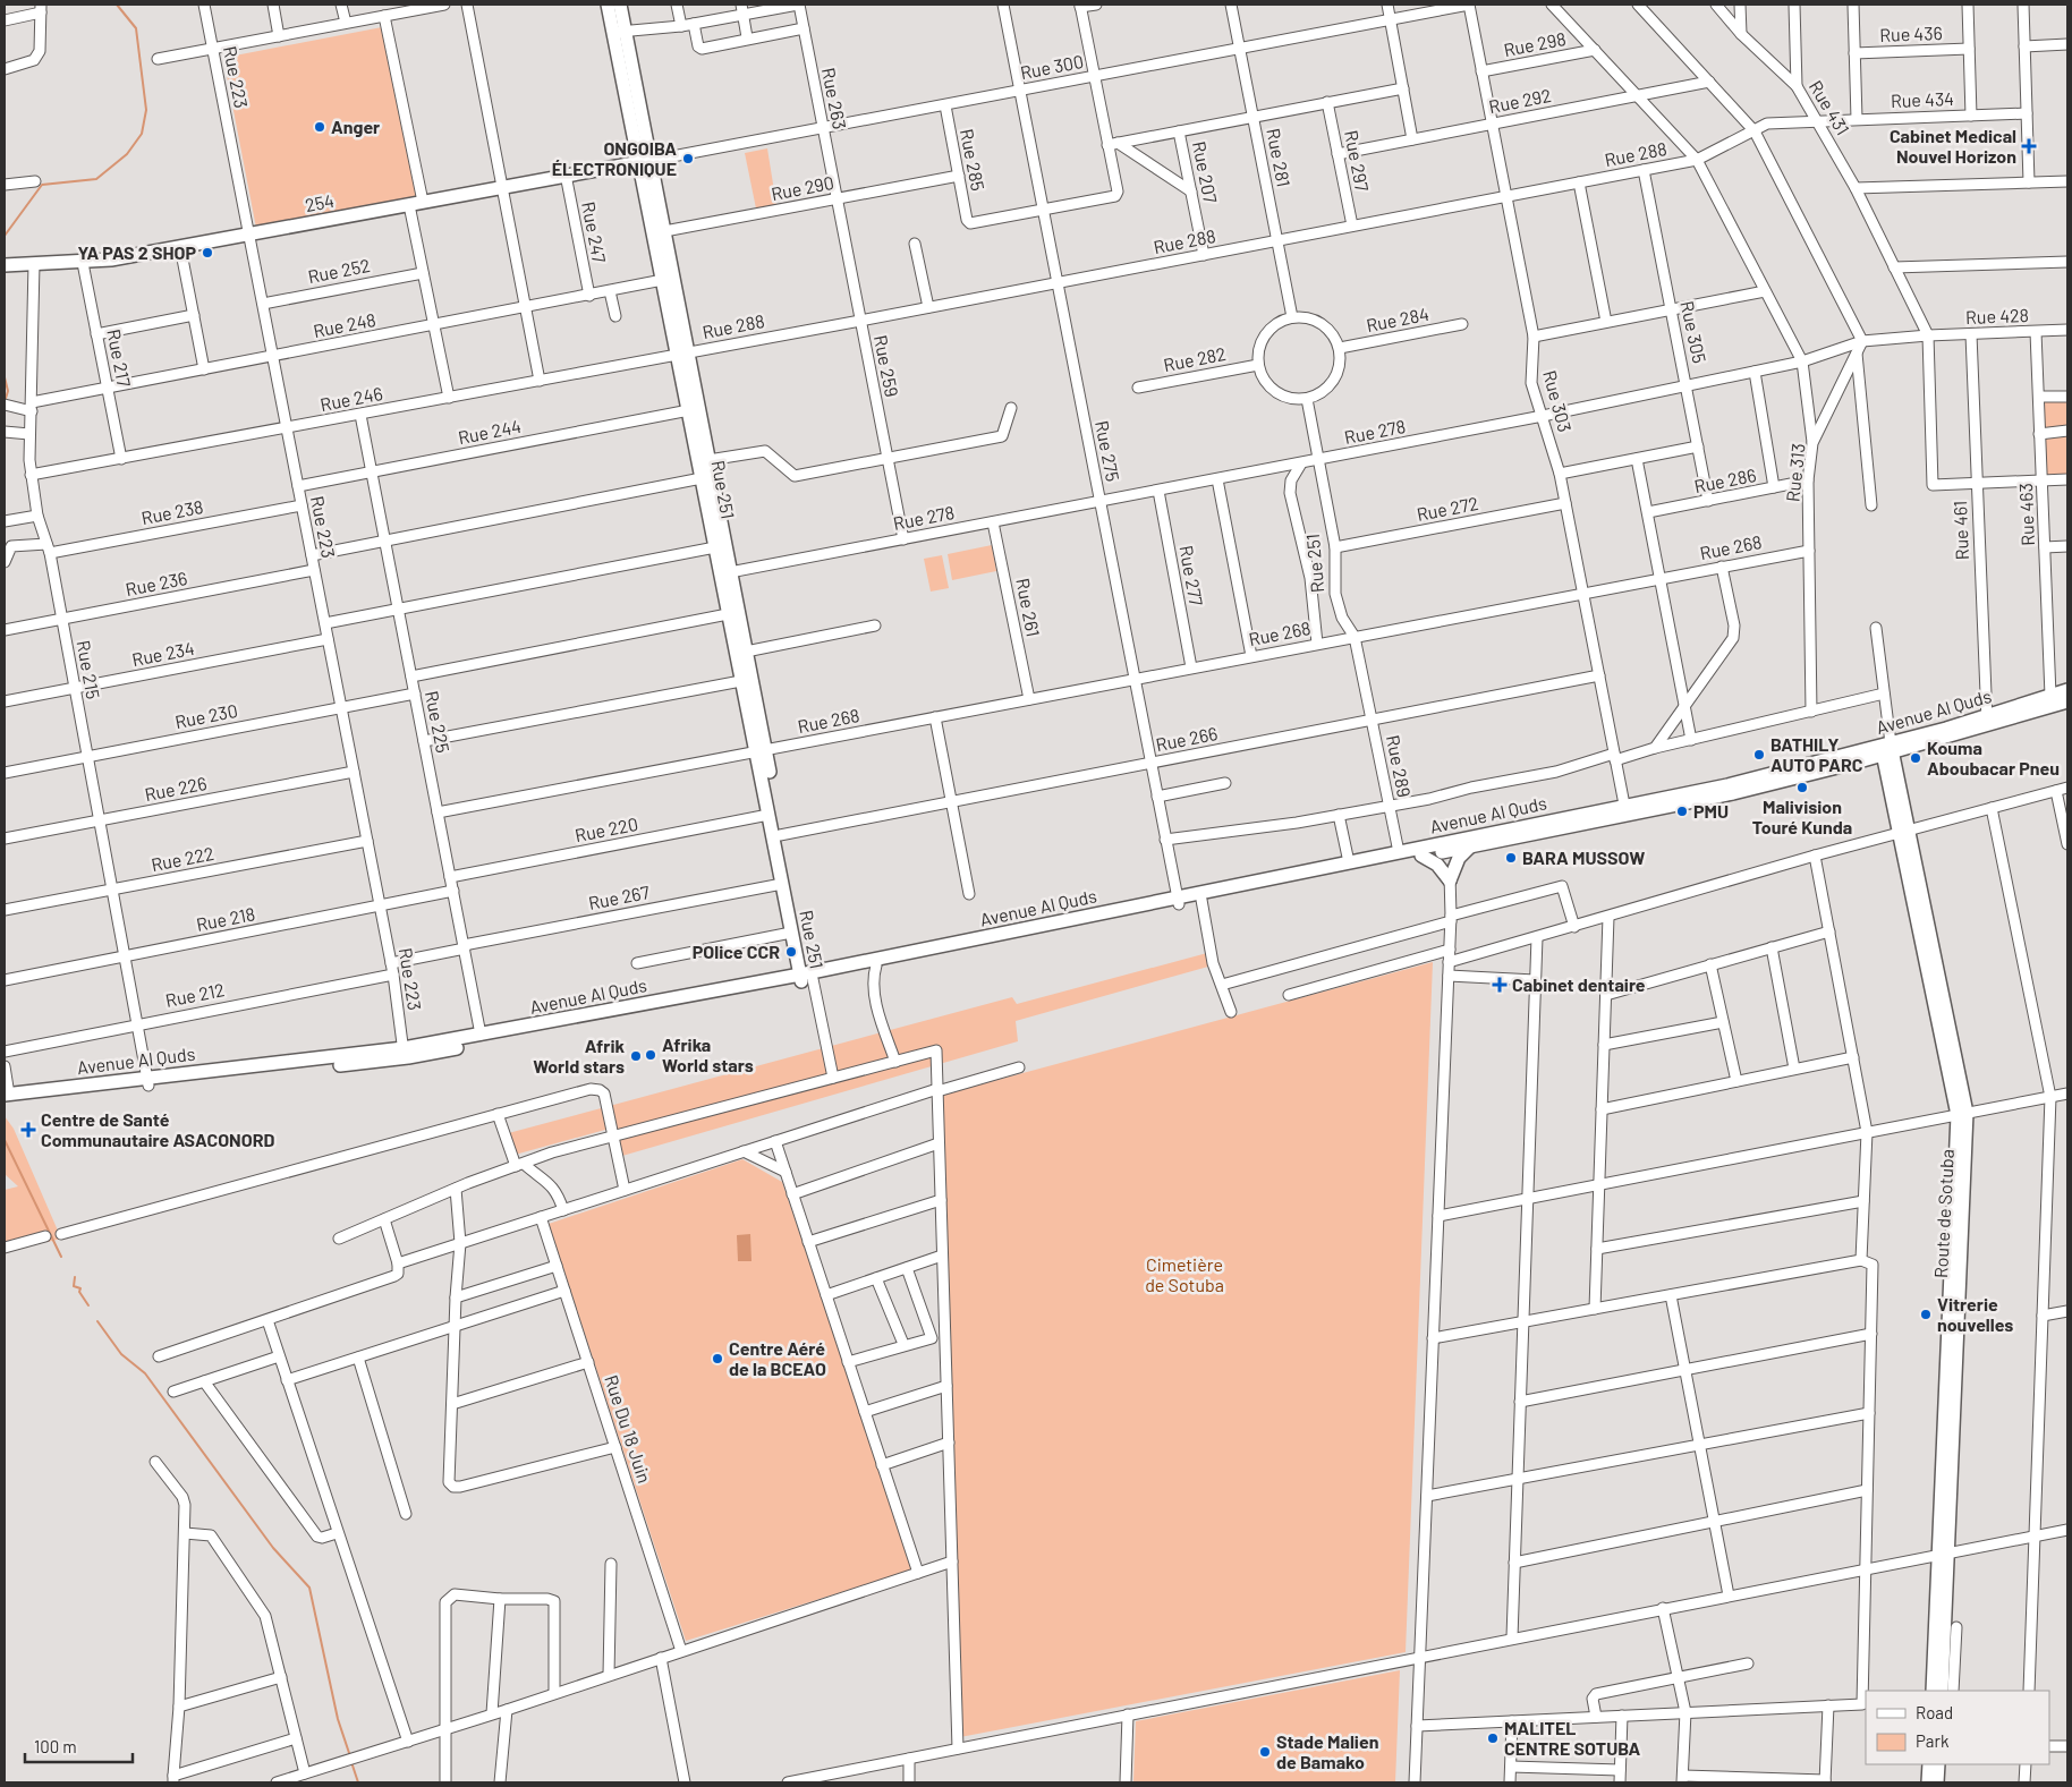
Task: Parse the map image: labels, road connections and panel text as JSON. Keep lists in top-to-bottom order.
{
  "streets": {
    "main road": [
      "254",
      "Rue 251",
      "Avenue Al Quds",
      "Route de Sotuba"
    ],
    "street": [
      "Rue 436",
      "Rue 298",
      "Rue 300",
      "Rue 223",
      "Rue 263",
      "Rue 434",
      "Rue 292",
      "Rue 431",
      "Rue 288",
      "Rue 281",
      "Rue 285",
      "Rue 297",
      "Rue 207",
      "Rue 290",
      "Rue 247",
      "Rue 252",
      "Rue 428",
      "Rue 284",
      "Rue 248",
      "Rue 305",
      "Rue 217",
      "Rue 282",
      "Rue 259",
      "Rue 246",
      "Rue 303",
      "Rue 244",
      "Rue 278",
      "Rue 275",
      "Rue 313",
      "Rue 286",
      "Rue 272",
      "Rue 238",
      "Rue 463",
      "Rue 461",
      "Rue 268",
      "Rue 277",
      "Rue 236",
      "Rue 261",
      "Rue 234",
      "Rue 215",
      "Rue 230",
      "Rue 225",
      "Rue 266",
      "Rue 289",
      "Rue 226",
      "Rue 220",
      "Rue 222",
      "Rue 267",
      "Rue 218",
      "Rue 212",
      "Rue Du 18 Juin"
    ]
  },
  "crossings": [
    ["Rue 298", "Rue 303"],
    ["Rue 300", "Rue 263"],
    ["Rue 300", "Rue 281"],
    ["Rue 300", "Rue 285"],
    ["Rue 300", "254"],
    ["Rue 300", "Rue 303"],
    ["Rue 300", "Rue 275"],
    ["Rue 300", "Rue 251"],
    ["Rue 223", "254"],
    ["Rue 223", "Rue 252"],
    ["Rue 223", "Rue 248"],
    ["Rue 223", "Rue 246"],
    ["Rue 223", "Rue 244"],
    ["Rue 223", "Rue 238"],
    ["Rue 223", "Rue 236"],
    ["Rue 223", "Rue 234"],
    ["Rue 223", "Avenue Al Quds"],
    ["Rue 223", "Rue 230"],
    ["Rue 223", "Rue 226"],
    ["Rue 223", "Rue 222"],
    ["Rue 223", "Rue 218"],
    ["Rue 223", "Rue 212"],
    ["Rue 263", "Rue 290"],
    ["Rue 263", "Rue 259"],
    ["Rue 434", "Rue 431"],
    ["Rue 434", "Rue 288"],
    ["Rue 292", "Rue 297"],
    ["Rue 292", "Rue 303"],
    ["Rue 431", "Rue 428"],
    ["Rue 288", "Rue 281"],
    ["Rue 288", "Rue 297"],
    ["Rue 288", "Rue 207"],
    ["Rue 288", "Rue 305"],
    ["Rue 288", "Rue 259"],
    ["Rue 288", "Rue 246"],
    ["Rue 288", "Rue 303"],
    ["Rue 288", "Rue 275"],
    ["Rue 288", "Rue 251"],
    ["Rue 281", "Rue 284"],
    ["Rue 281", "Rue 282"],
    ["Rue 281", "Rue 251"],
    ["Rue 285", "Rue 290"],
    ["Rue 285", "Rue 275"],
    ["Rue 290", "Rue 259"],
    ["Rue 290", "Rue 251"],
    ["254", "Rue 247"],
    ["254", "Rue 217"],
    ["254", "Rue 251"],
    ["254", "Rue 215"],
    ["Rue 247", "Rue 248"],
    ["Rue 428", "Rue 278"],
    ["Rue 428", "Rue 313"],
    ["Rue 428", "Rue 463"],
    ["Rue 428", "Rue 461"],
    ["Rue 284", "Rue 282"],
    ["Rue 284", "Rue 251"],
    ["Rue 248", "Rue 217"],
    ["Rue 248", "Rue 251"],
    ["Rue 248", "Rue 215"],
    ["Rue 305", "Rue 278"],
    ["Rue 305", "Rue 286"],
    ["Rue 217", "Rue 246"],
    ["Rue 282", "Rue 251"],
    ["Rue 259", "Rue 278"],
    ["Rue 246", "Rue 251"],
    ["Rue 246", "Rue 215"],
    ["Rue 246", "Rue 225"],
    ["Rue 303", "Rue 278"],
    ["Rue 303", "Rue 272"],
    ["Rue 303", "Rue 268"],
    ["Rue 303", "Avenue Al Quds"],
    ["Rue 303", "Rue 266"],
    ["Rue 244", "Rue 251"],
    ["Rue 244", "Rue 225"],
    ["Rue 278", "Rue 275"],
    ["Rue 278", "Rue 313"],
    ["Rue 278", "Rue 251"],
    ["Rue 278", "Rue 277"],
    ["Rue 278", "Rue 261"],
    ["Rue 275", "Rue 268"],
    ["Rue 275", "Avenue Al Quds"],
    ["Rue 275", "Rue 266"],
    ["Rue 313", "Rue 286"],
    ["Rue 313", "Rue 268"],
    ["Rue 251", "Rue 272"],
    ["Rue 251", "Rue 268"],
    ["Rue 251", "Avenue Al Quds"],
    ["Rue 251", "Rue 266"],
    ["Rue 251", "Rue 289"],
    ["Rue 251", "Rue 220"],
    ["Rue 251", "Rue 267"],
    ["Rue 238", "Rue 215"],
    ["Rue 463", "Avenue Al Quds"],
    ["Rue 461", "Avenue Al Quds"],
    ["Rue 268", "Rue 277"],
    ["Rue 268", "Rue 261"],
    ["Rue 268", "Rue 225"],
    ["Rue 236", "Rue 215"],
    ["Rue 234", "Rue 215"],
    ["Rue 215", "Avenue Al Quds"],
    ["Rue 215", "Rue 230"],
    ["Rue 215", "Rue 226"],
    ["Rue 215", "Rue 222"],
    ["Rue 215", "Rue 218"],
    ["Rue 215", "Rue 212"],
    ["Avenue Al Quds", "Rue 225"],
    ["Avenue Al Quds", "Rue 289"],
    ["Avenue Al Quds", "Route de Sotuba"],
    ["Rue 230", "Rue 225"],
    ["Rue 225", "Rue 220"],
    ["Rue 225", "Rue 267"],
    ["Rue 225", "Rue 218"],
    ["Rue 266", "Rue 289"]
  ],
  "parks": ["Cimetière de Sotuba"],
  "places": {
    "other": [
      "Anger",
      "ONGOIBA ÉLECTRONIQUE",
      "YA PAS 2 SHOP",
      "BATHILY AUTO PARC",
      "Kouma Aboubacar Pneu",
      "Malivision Touré Kunda",
      "PMU",
      "BARA MUSSOW",
      "POlice CCR",
      "Afrika World stars",
      "Afrik World stars",
      "Vitrerie nouvelles",
      "Centre Aéré de la BCEAO",
      "MALITEL CENTRE SOTUBA",
      "Stade Malien de Bamako"
    ],
    "health": ["Cabinet Medical Nouvel Horizon", "Cabinet dentaire", "Centre de Santé Communautaire ASACONORD"]
  },
  "legend": ["Road", "Park"],
  "scale_bar": "100 m"
}
